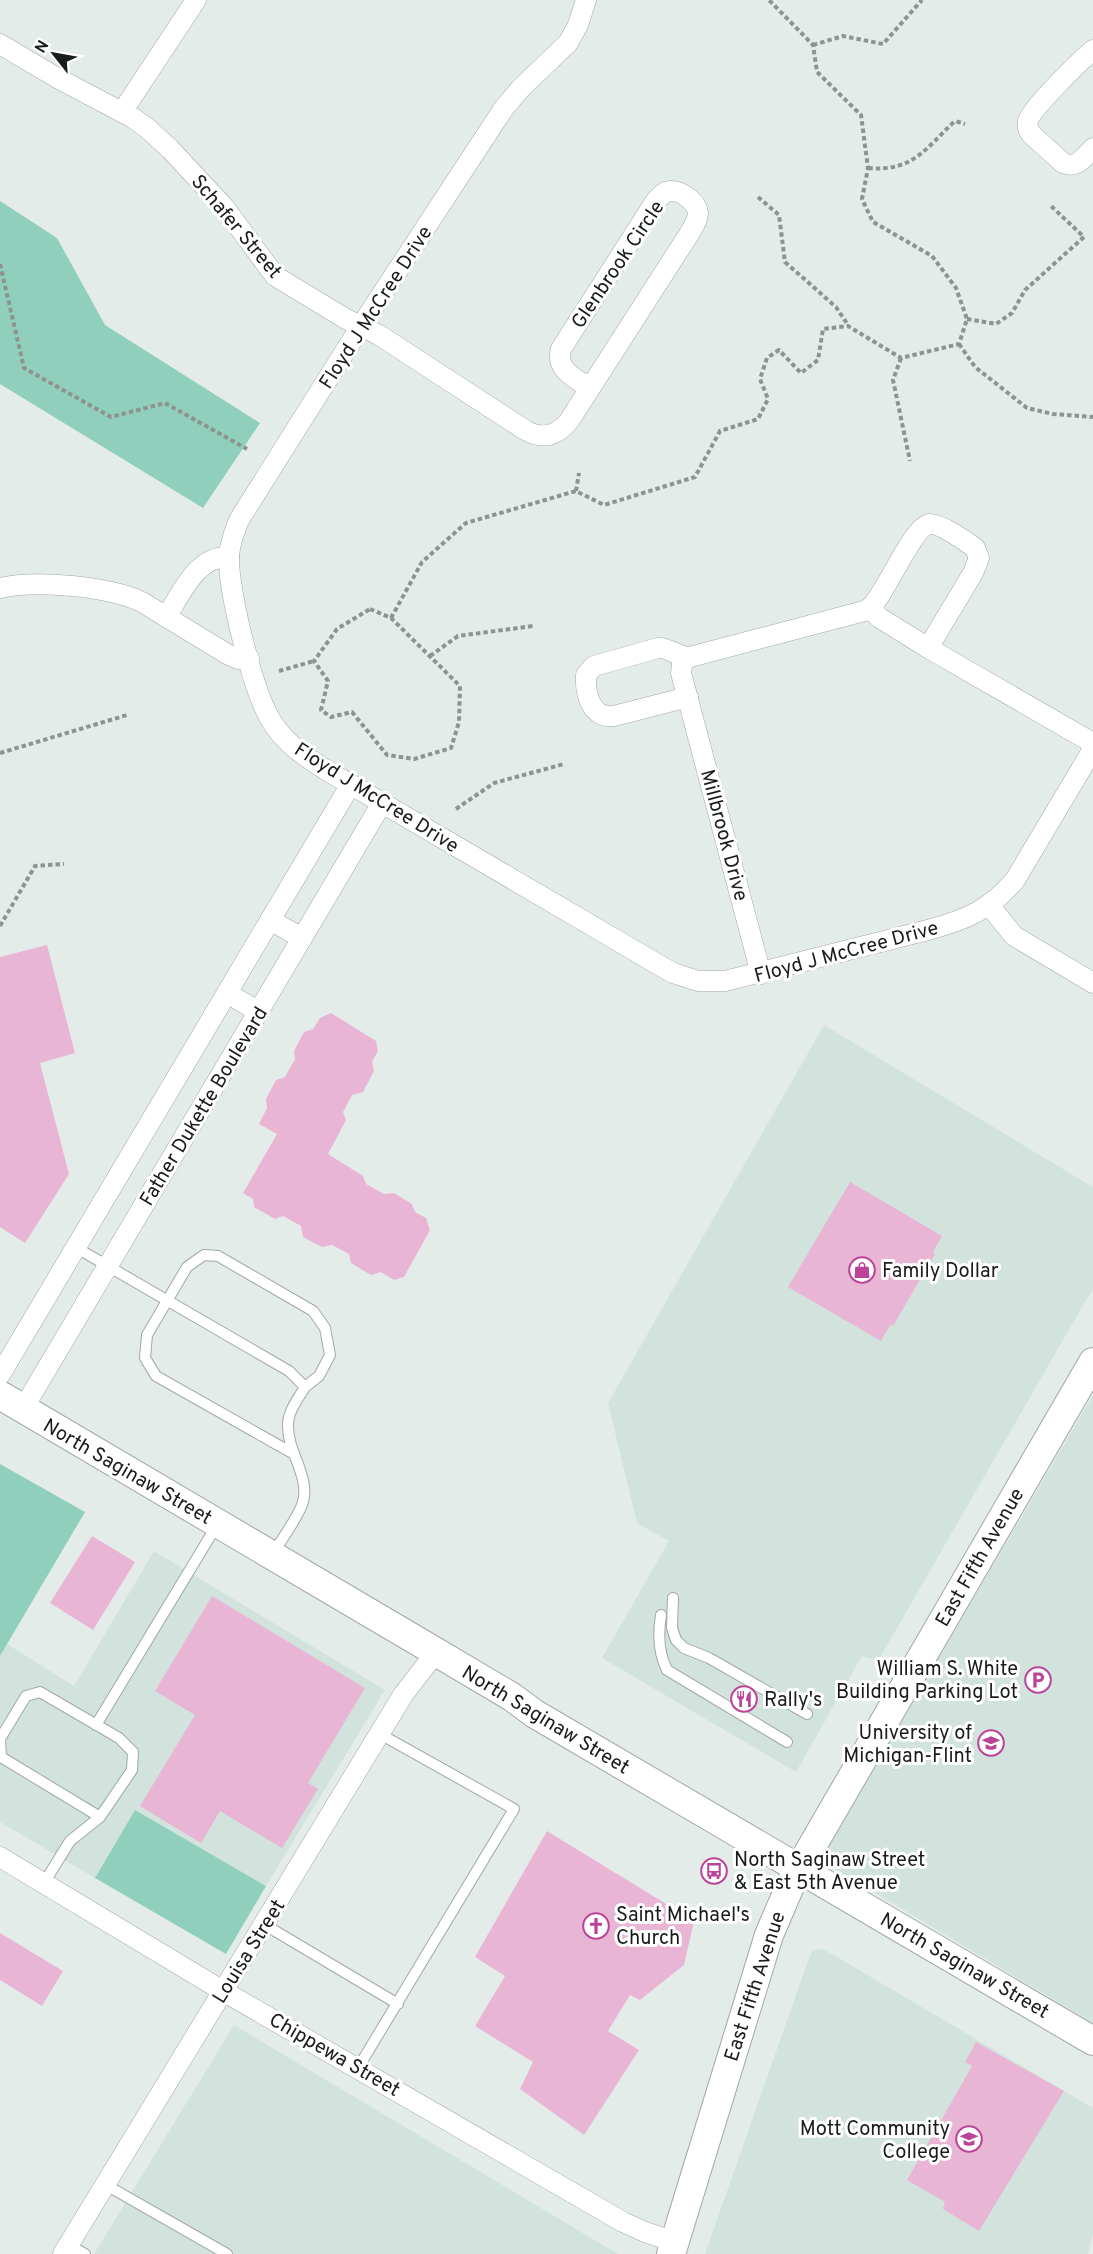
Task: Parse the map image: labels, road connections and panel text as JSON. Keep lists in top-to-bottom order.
{
  "streets": {
    "main road": ["North Saginaw Street", "East Fifth Avenue"],
    "street": [
      "Schafer Street",
      "Glenbrook Circle",
      "Floyd J McCree Drive",
      "Millbrook Drive",
      "Father Dukette Boulevard",
      "Louisa Street",
      "Chippewa Street"
    ]
  },
  "crossings": [
    ["Schafer Street", "Glenbrook Circle"],
    ["Schafer Street", "Floyd J McCree Drive"],
    ["Glenbrook Circle", "Floyd J McCree Drive"],
    ["Floyd J McCree Drive", "Millbrook Drive"],
    ["Floyd J McCree Drive", "Father Dukette Boulevard"],
    ["Father Dukette Boulevard", "North Saginaw Street"],
    ["North Saginaw Street", "East Fifth Avenue"],
    ["North Saginaw Street", "Louisa Street"],
    ["East Fifth Avenue", "Chippewa Street"],
    ["Louisa Street", "Chippewa Street"]
  ],
  "places": {
    "shop": ["Family Dollar"],
    "parking": ["William S. White Building Parking Lot"],
    "restaurant": ["Rally's"],
    "school or university": ["University of Michigan-Flint", "Mott Community College"],
    "bus stop": ["North Saginaw Street & East 5th Avenue"],
    "church": ["Saint Michael's Church"]
  },
  "north": "top left"
}
